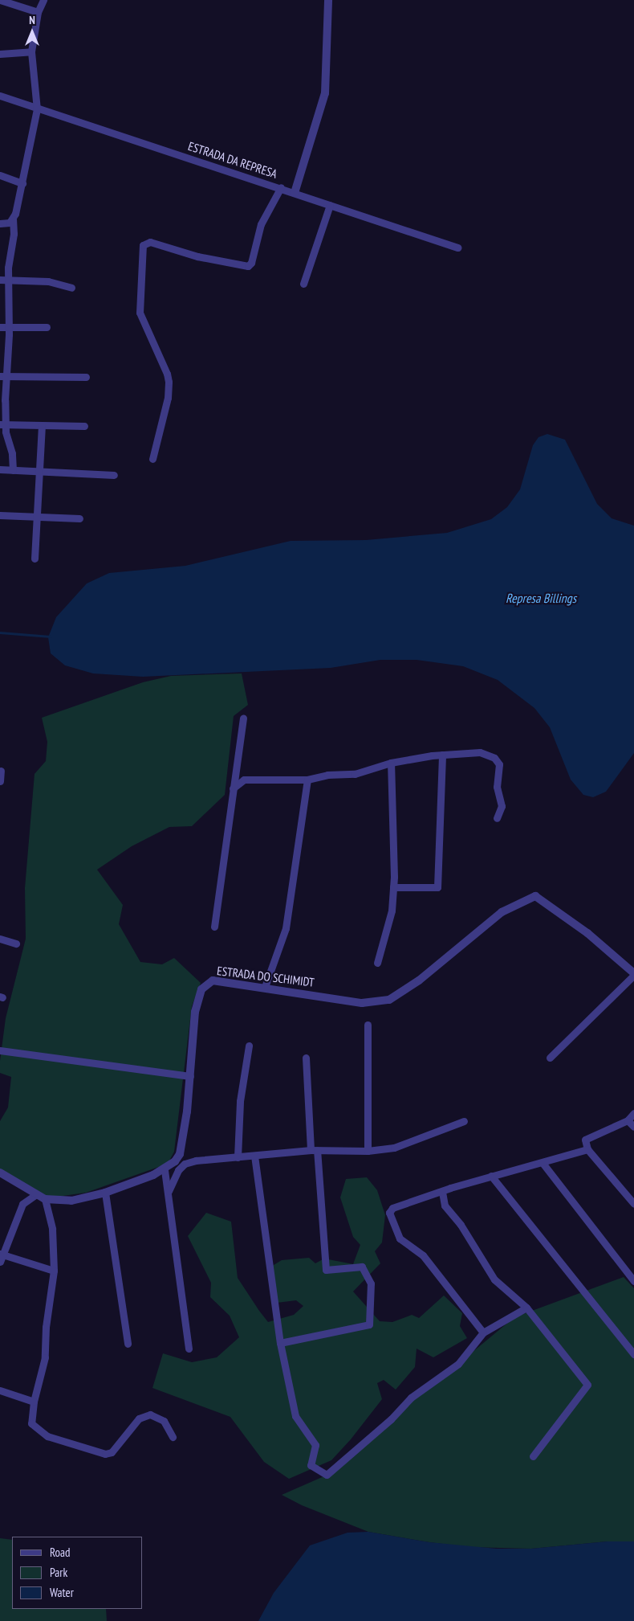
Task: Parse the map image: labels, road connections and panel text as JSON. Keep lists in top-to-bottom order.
{
  "streets": {
    "street": ["ESTRADA DA REPRESA", "ESTRADA DO SCHIMIDT"]
  },
  "water": ["Represa Billings"],
  "legend": ["Road", "Park", "Water"],
  "north": "top"
}
